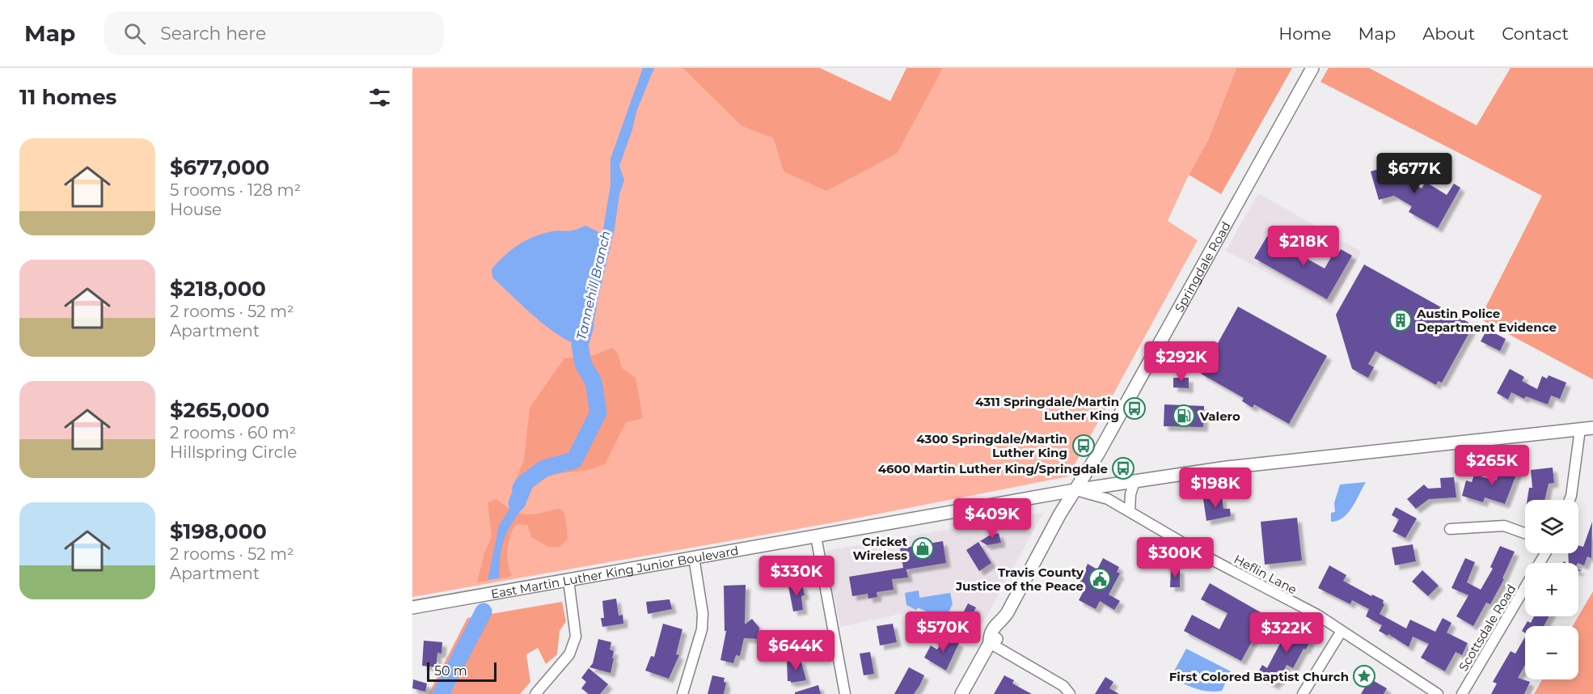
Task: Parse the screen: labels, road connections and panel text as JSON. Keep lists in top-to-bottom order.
{
  "streets": {
    "main road": ["Springdale Road", "East Martin Luther King Junior Boulevard"],
    "street": ["Heflin Lane", "Scottsdale Road"]
  },
  "crossings": [
    ["Springdale Road", "East Martin Luther King Junior Boulevard"],
    ["Springdale Road", "Heflin Lane"],
    ["East Martin Luther King Junior Boulevard", "Heflin Lane"]
  ],
  "water": ["Tannehill Branch"],
  "places": {
    "building": ["Austin Police Department Evidence"],
    "bus stop": ["4311 Springdale/Martin Luther King", "4300 Springdale/Martin Luther King", "4600 Martin Luther King/Springdale"],
    "fuel station": ["Valero"],
    "shop": ["Cricket Wireless"],
    "public building": ["Travis County Justice of the Peace"],
    "place": ["First Colored Baptist Church"]
  },
  "scale_bar": "50 m",
  "page": {
    "header": "Map",
    "search": "Search here",
    "nav": [
      "Home",
      "Map",
      "About",
      "Contact"
    ],
    "heading": "11 homes",
    "list": [
      {
        "name": "$677,000",
        "note": "5 rooms · 128 m² · House"
      },
      {
        "name": "$218,000",
        "note": "2 rooms · 52 m² · Apartment"
      },
      {
        "name": "$265,000",
        "note": "2 rooms · 60 m² · Hillspring Circle"
      },
      {
        "name": "$198,000",
        "note": "2 rooms · 52 m² · Apartment"
      }
    ],
    "price": [
      "$677K",
      "$218K",
      "$292K",
      "$265K",
      "$198K",
      "$409K",
      "$300K",
      "$330K",
      "$570K",
      "$322K",
      "$644K"
    ],
    "map_buttons": ["+", "−"],
    "scale": "50 m"
  }
}
